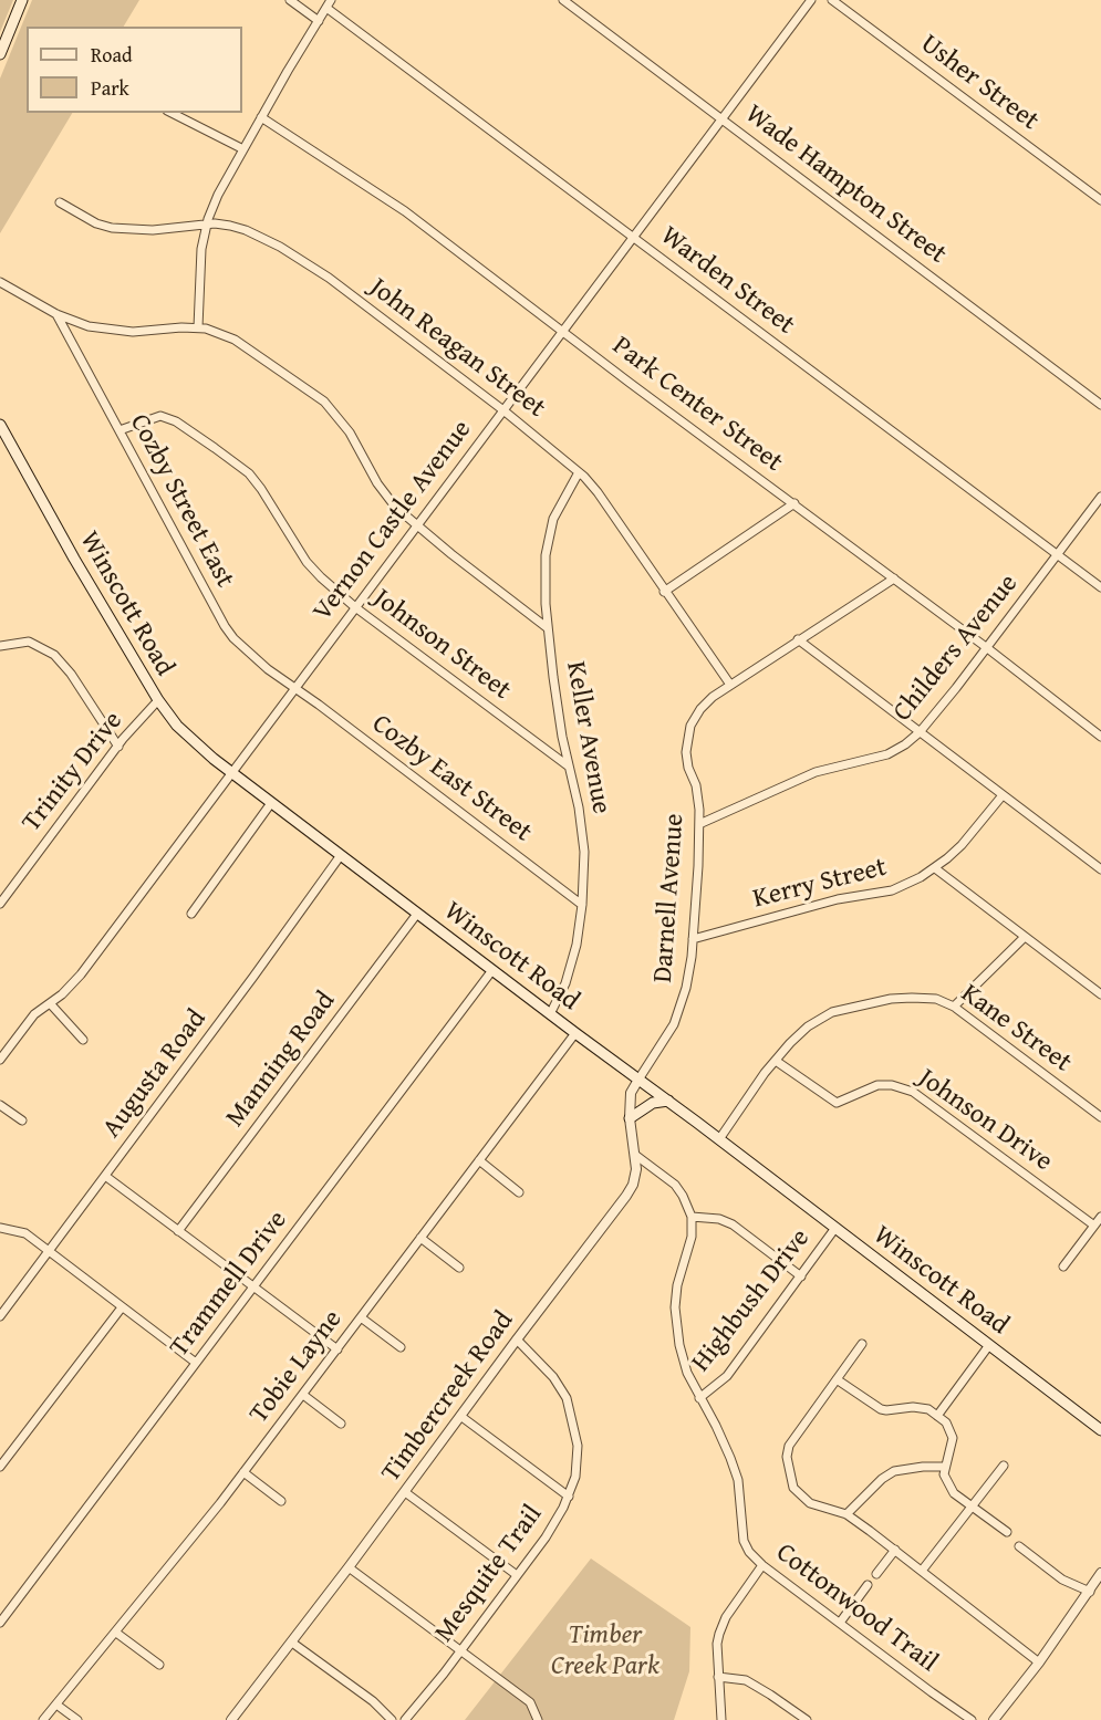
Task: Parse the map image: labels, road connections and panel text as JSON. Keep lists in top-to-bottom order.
{
  "streets": {
    "main road": ["Winscott Road"],
    "street": [
      "Usher Street",
      "Wade Hampton Street",
      "Warden Street",
      "John Reagan Street",
      "Park Center Street",
      "Cozby Street East",
      "Vernon Castle Avenue",
      "Johnson Street",
      "Childers Avenue",
      "Keller Avenue",
      "Trinity Drive",
      "Cozby East Street",
      "Kerry Street",
      "Darnell Avenue",
      "Kane Street",
      "Manning Road",
      "Augusta Road",
      "Johnson Drive",
      "Trammell Drive",
      "Highbush Drive",
      "Tobie Layne",
      "Timbercreek Road",
      "Mesquite Trail",
      "Cottonwood Trail"
    ]
  },
  "crossings": [
    ["Wade Hampton Street", "Vernon Castle Avenue"],
    ["Warden Street", "Vernon Castle Avenue"],
    ["Warden Street", "Childers Avenue"],
    ["John Reagan Street", "Vernon Castle Avenue"],
    ["John Reagan Street", "Keller Avenue"],
    ["John Reagan Street", "Darnell Avenue"],
    ["Park Center Street", "Vernon Castle Avenue"],
    ["Park Center Street", "Childers Avenue"],
    ["Park Center Street", "Darnell Avenue"],
    ["Cozby Street East", "Vernon Castle Avenue"],
    ["Cozby Street East", "Johnson Street"],
    ["Cozby Street East", "Cozby East Street"],
    ["Vernon Castle Avenue", "Winscott Road"],
    ["Vernon Castle Avenue", "Johnson Street"],
    ["Vernon Castle Avenue", "Cozby East Street"],
    ["Winscott Road", "Keller Avenue"],
    ["Winscott Road", "Trinity Drive"],
    ["Winscott Road", "Darnell Avenue"],
    ["Winscott Road", "Kane Street"],
    ["Winscott Road", "Manning Road"],
    ["Winscott Road", "Augusta Road"],
    ["Winscott Road", "Trammell Drive"],
    ["Winscott Road", "Highbush Drive"],
    ["Winscott Road", "Tobie Layne"],
    ["Winscott Road", "Timbercreek Road"],
    ["Johnson Street", "Keller Avenue"],
    ["Childers Avenue", "Darnell Avenue"],
    ["Keller Avenue", "Cozby East Street"],
    ["Kerry Street", "Darnell Avenue"],
    ["Darnell Avenue", "Timbercreek Road"],
    ["Kane Street", "Johnson Drive"],
    ["Highbush Drive", "Cottonwood Trail"],
    ["Timbercreek Road", "Mesquite Trail"]
  ],
  "parks": ["Timber Creek Park"],
  "legend": ["Road", "Park"]
}
